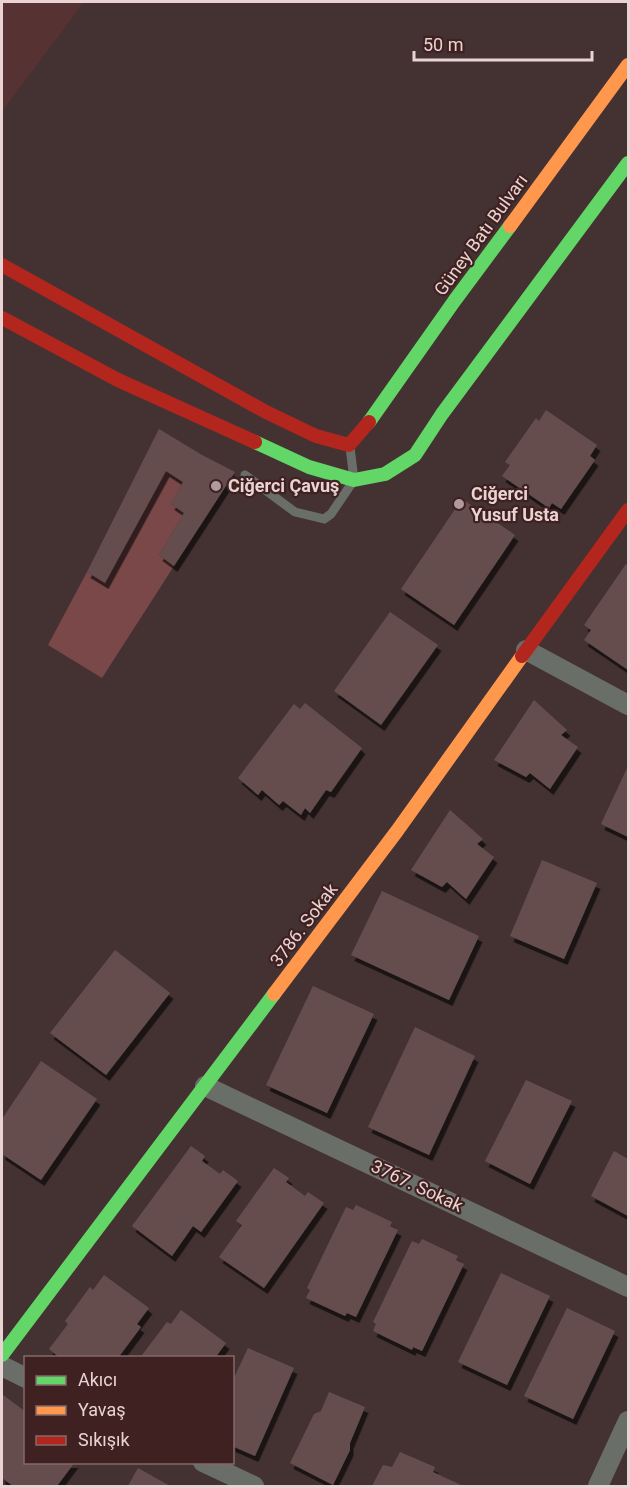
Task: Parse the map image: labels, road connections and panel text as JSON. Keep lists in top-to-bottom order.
{
  "streets": {
    "street": ["Güney Batı Bulvarı", "3786. Sokak", "3767. Sokak"]
  },
  "crossings": [
    ["3786. Sokak", "3767. Sokak"]
  ],
  "places": ["Ciğerci Çavuş", "Ciğerci Yusuf Usta"],
  "legend": ["Akıcı", "Yavaş", "Sıkışık"],
  "scale_bar": "50 m"
}
